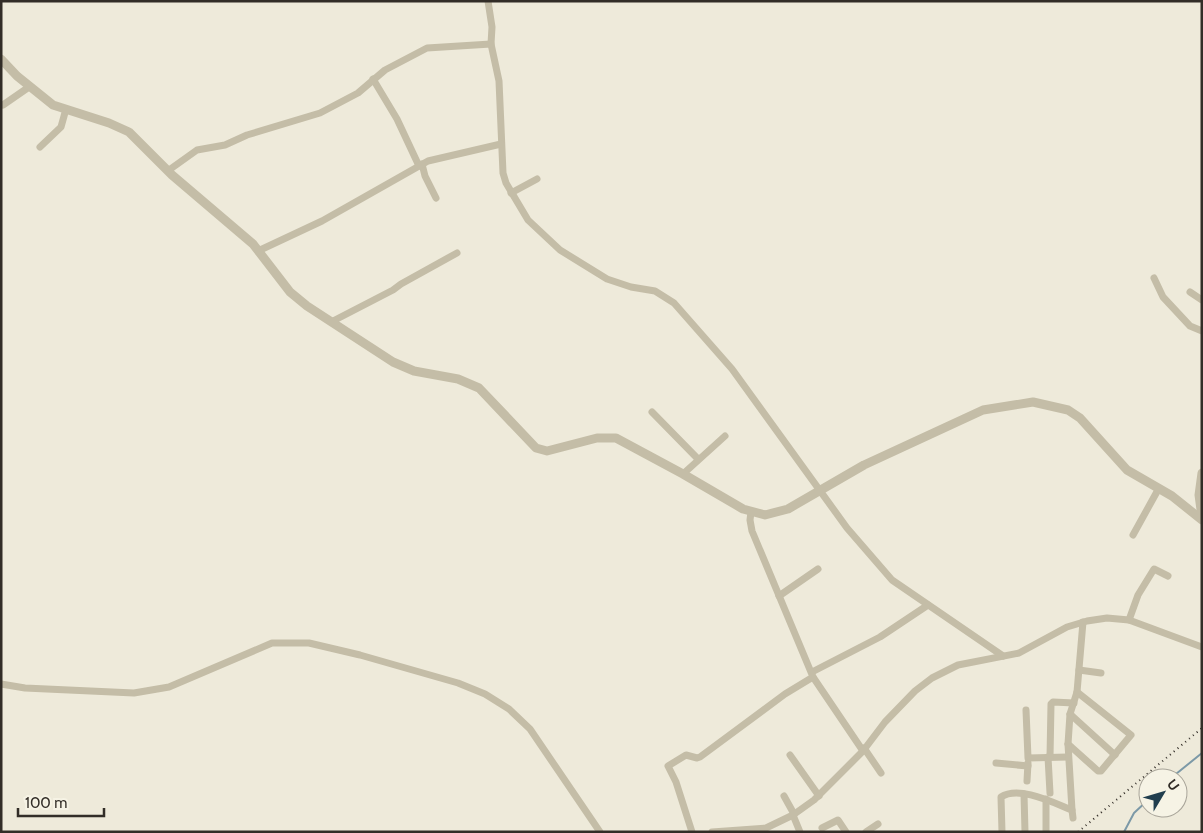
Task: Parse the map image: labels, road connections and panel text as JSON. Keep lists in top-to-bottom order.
{
  "scale_bar": "100 m",
  "north": "top right"
}
